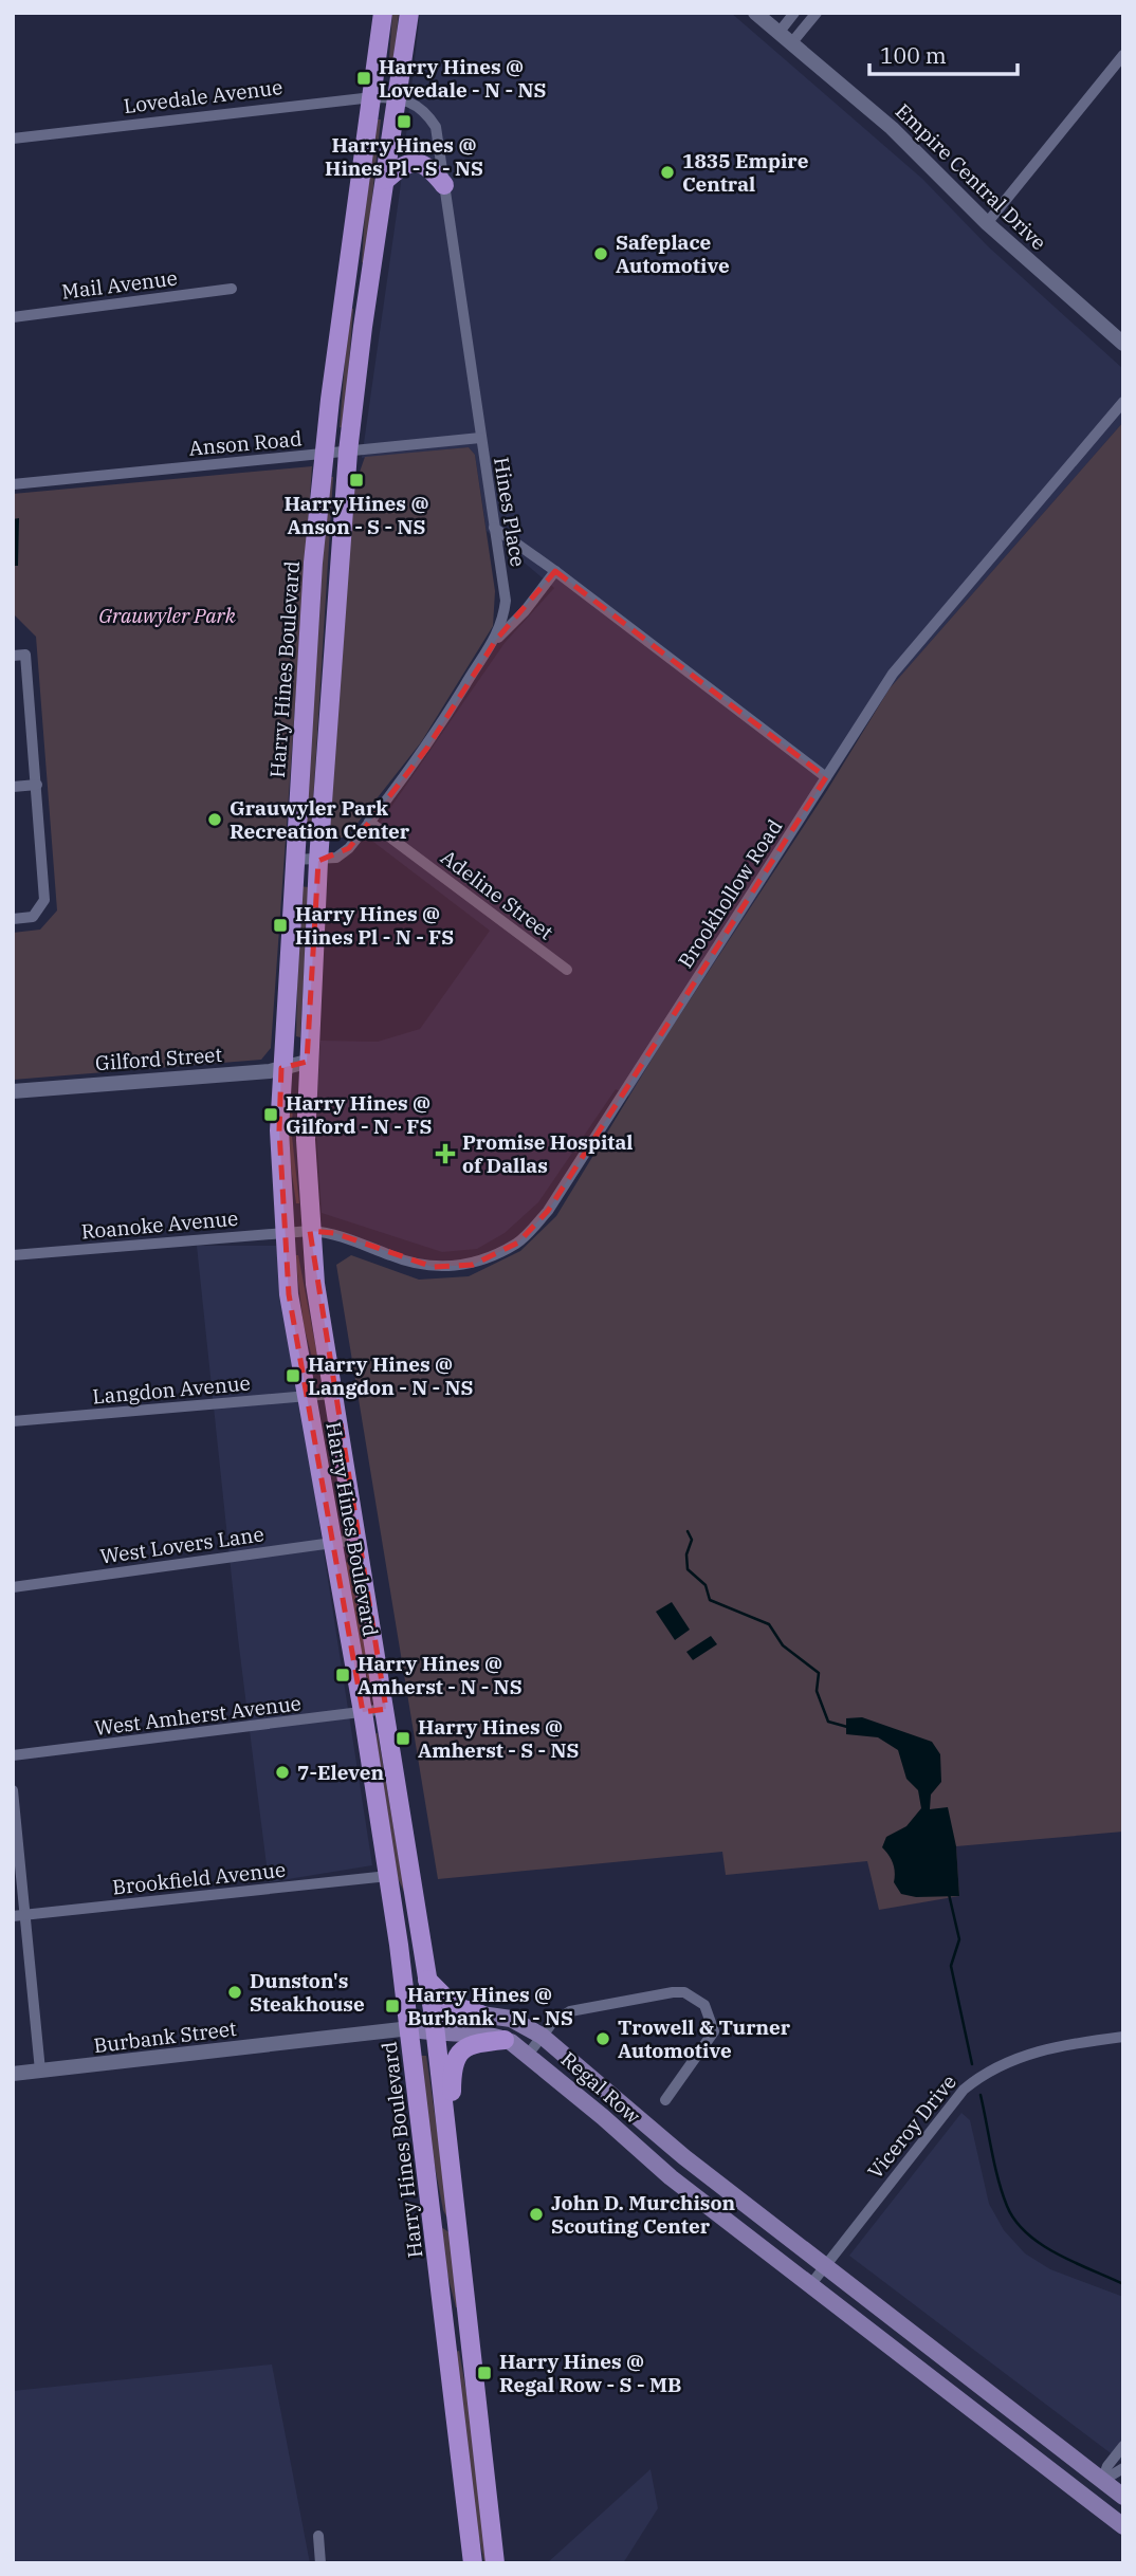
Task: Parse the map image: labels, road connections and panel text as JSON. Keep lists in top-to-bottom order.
{
  "streets": {
    "main road": ["Harry Hines Boulevard", "Regal Row"],
    "street": [
      "Lovedale Avenue",
      "Empire Central Drive",
      "Mail Avenue",
      "Anson Road",
      "Hines Place",
      "Brookhollow Road",
      "Adeline Street",
      "Gilford Street",
      "Roanoke Avenue",
      "Langdon Avenue",
      "West Lovers Lane",
      "West Amherst Avenue",
      "Brookfield Avenue",
      "Burbank Street",
      "Viceroy Drive"
    ]
  },
  "crossings": [
    ["Lovedale Avenue", "Hines Place"],
    ["Lovedale Avenue", "Harry Hines Boulevard"],
    ["Anson Road", "Hines Place"],
    ["Anson Road", "Harry Hines Boulevard"],
    ["Hines Place", "Harry Hines Boulevard"],
    ["Hines Place", "Adeline Street"],
    ["Harry Hines Boulevard", "Brookhollow Road"],
    ["Harry Hines Boulevard", "Gilford Street"],
    ["Harry Hines Boulevard", "Roanoke Avenue"],
    ["Harry Hines Boulevard", "Langdon Avenue"],
    ["Harry Hines Boulevard", "West Lovers Lane"],
    ["Harry Hines Boulevard", "West Amherst Avenue"],
    ["Harry Hines Boulevard", "Brookfield Avenue"],
    ["Harry Hines Boulevard", "Burbank Street"],
    ["Harry Hines Boulevard", "Regal Row"],
    ["Brookhollow Road", "Roanoke Avenue"],
    ["Burbank Street", "Regal Row"],
    ["Regal Row", "Viceroy Drive"]
  ],
  "parks": ["Grauwyler Park"],
  "places": {
    "transit": [
      "Harry Hines @ Lovedale - N - NS",
      "Harry Hines @ Hines Pl - S - NS",
      "Harry Hines @ Anson - S - NS",
      "Harry Hines @ Hines Pl - N - FS",
      "Harry Hines @ Gilford - N - FS",
      "Harry Hines @ Langdon - N - NS",
      "Harry Hines @ Amherst - N - NS",
      "Harry Hines @ Amherst - S - NS",
      "Harry Hines @ Burbank - N - NS",
      "Harry Hines @ Regal Row - S - MB"
    ],
    "other": [
      "1835 Empire Central",
      "Safeplace Automotive",
      "Grauwyler Park Recreation Center",
      "7-Eleven",
      "Dunston's Steakhouse",
      "Trowell & Turner Automotive",
      "John D. Murchison Scouting Center"
    ],
    "health": ["Promise Hospital of Dallas"]
  },
  "scale_bar": "100 m"
}
